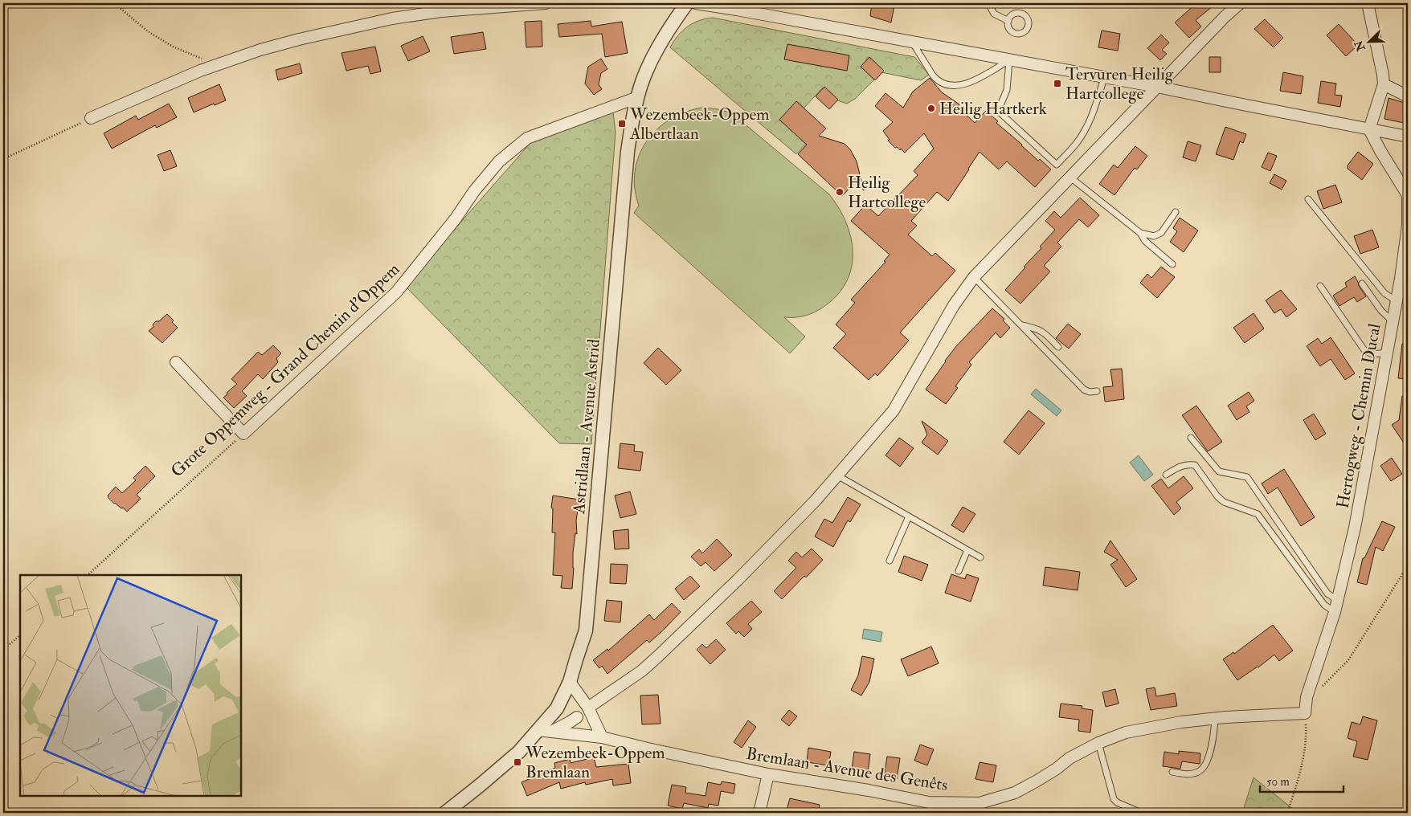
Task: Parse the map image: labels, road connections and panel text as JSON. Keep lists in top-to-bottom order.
{
  "streets": {
    "street": [
      "Grote Oppemweg - Grand Chemin d'Oppem",
      "Hertogweg - Chemin Ducal",
      "Astridlaan - Avenue Astrid",
      "Bremlaan - Avenue des Genêts"
    ]
  },
  "crossings": [
    ["Grote Oppemweg - Grand Chemin d'Oppem", "Astridlaan - Avenue Astrid"],
    ["Hertogweg - Chemin Ducal", "Bremlaan - Avenue des Genêts"],
    ["Astridlaan - Avenue Astrid", "Bremlaan - Avenue des Genêts"]
  ],
  "places": {
    "transit": ["Tervuren Heilig Hartcollege", "Wezembeek-Oppem Albertlaan", "Wezembeek-Oppem Bremlaan"],
    "other": ["Heilig Hartkerk", "Heilig Hartcollege"]
  },
  "scale_bar": "50 m",
  "north": "bottom left"
}
